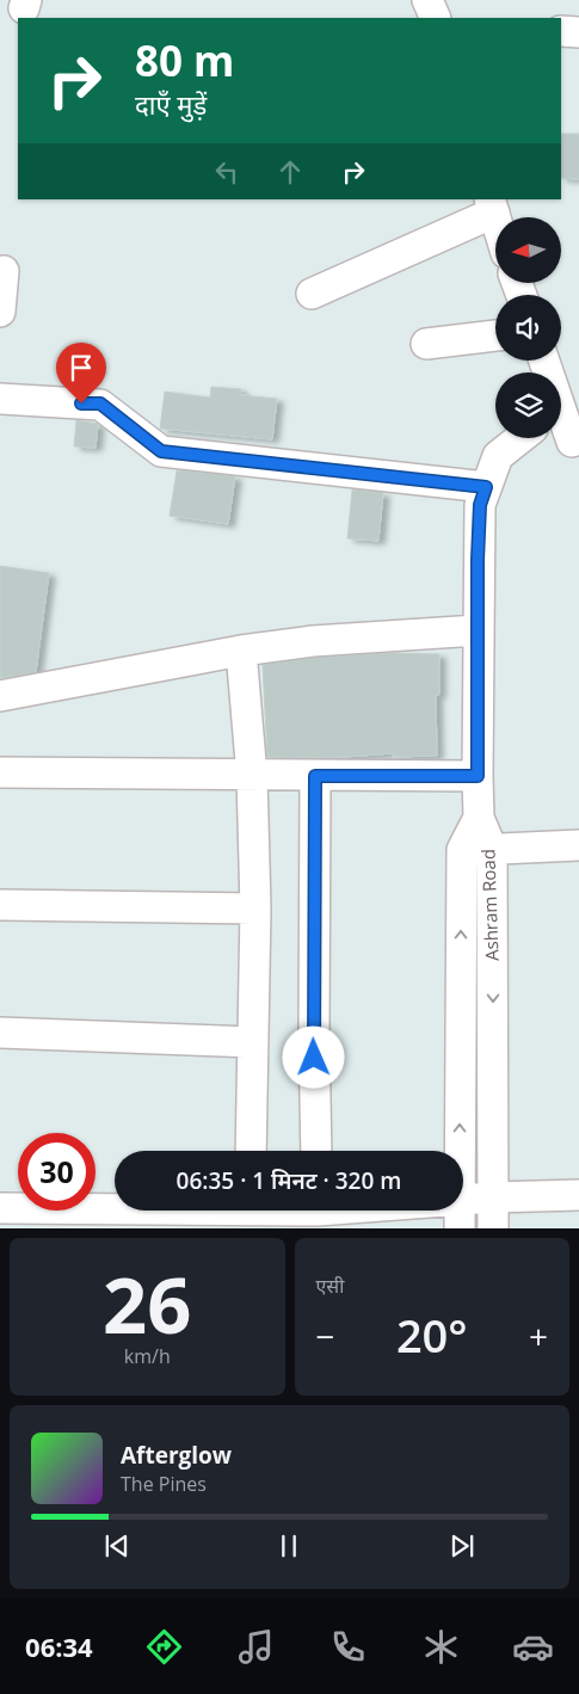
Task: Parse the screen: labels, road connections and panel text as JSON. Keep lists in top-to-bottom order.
{
  "streets": {
    "street": ["Ashram Road"]
  },
  "north": "left",
  "page": {
    "turn": ["80 m", "दाएँ मुड़ें"],
    "limit": "30",
    "trip": "06:35 · 1 मिनट · 320 m",
    "tile": [
      ["26", "km/h"],
      "एसी"
    ],
    "heat": ["−", "20°", "+"],
    "song": ["Afterglow", "The Pines"],
    "tabs": "06:34"
  }
}
